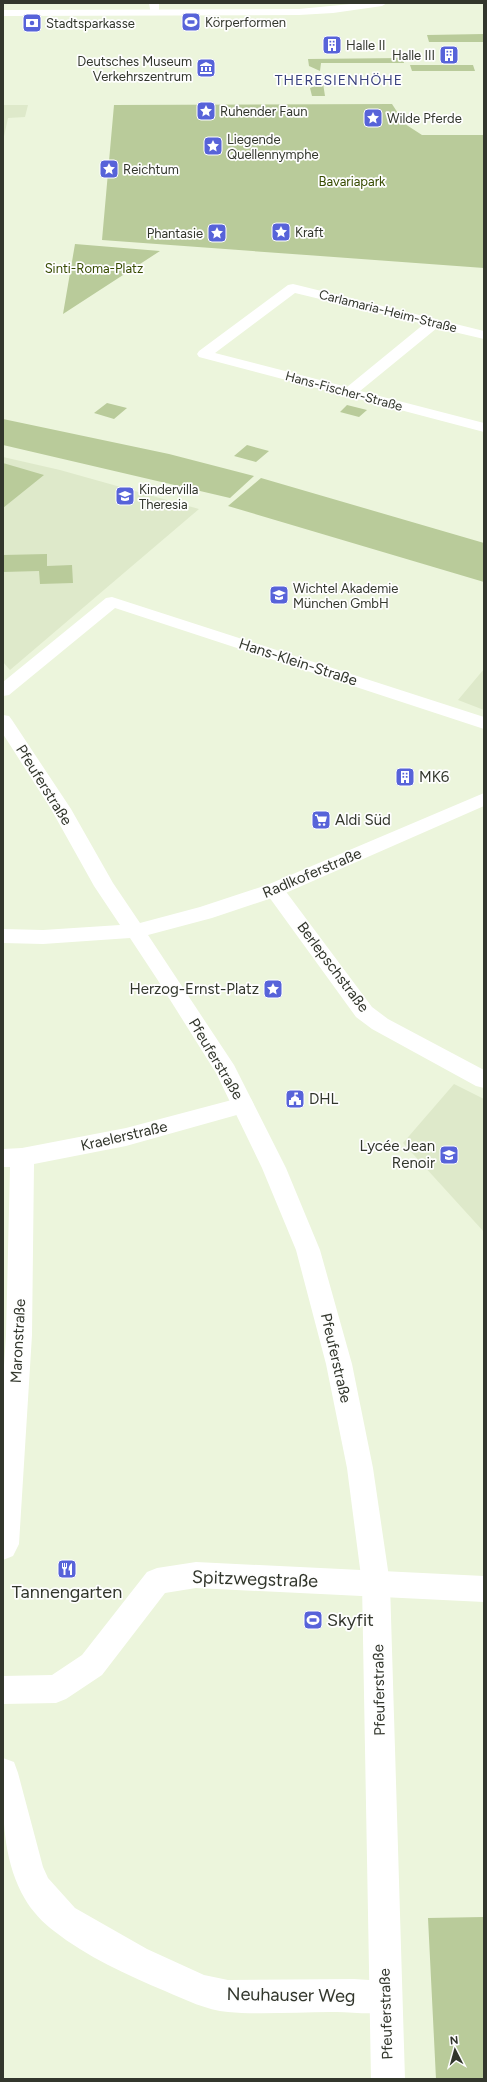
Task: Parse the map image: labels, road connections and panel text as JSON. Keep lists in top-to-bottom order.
{
  "streets": {
    "street": [
      "Carlamaria-Heim-Straße",
      "Hans-Fischer-Straße",
      "Hans-Klein-Straße",
      "Pfeuferstraße",
      "Radlkoferstraße",
      "Berlepschstraße",
      "Kraelerstraße",
      "Maronstraße",
      "Spitzwegstraße",
      "Neuhauser Weg"
    ]
  },
  "crossings": [
    ["Carlamaria-Heim-Straße", "Hans-Fischer-Straße"],
    ["Pfeuferstraße", "Radlkoferstraße"],
    ["Pfeuferstraße", "Kraelerstraße"],
    ["Pfeuferstraße", "Spitzwegstraße"],
    ["Pfeuferstraße", "Neuhauser Weg"],
    ["Radlkoferstraße", "Berlepschstraße"],
    ["Kraelerstraße", "Maronstraße"]
  ],
  "districts": ["THERESIENHÖHE"],
  "parks": ["Bavariapark", "Sinti-Roma-Platz"],
  "places": {
    "sports": ["Körperformen", "Skyfit"],
    "bank": ["Stadtsparkasse"],
    "building": ["Halle II", "Halle III", "MK6"],
    "museum": ["Deutsches Museum Verkehrszentrum"],
    "place": [
      "Ruhender Faun",
      "Wilde Pferde",
      "Liegende Quellennymphe",
      "Reichtum",
      "Kraft",
      "Phantasie",
      "Herzog-Ernst-Platz"
    ],
    "school or university": ["Kindervilla Theresia", "Wichtel Akademie München GmbH", "Lycée Jean Renoir"],
    "supermarket": ["Aldi Süd"],
    "public building": ["DHL"],
    "restaurant": ["Tannengarten"]
  },
  "north": "top"
}
